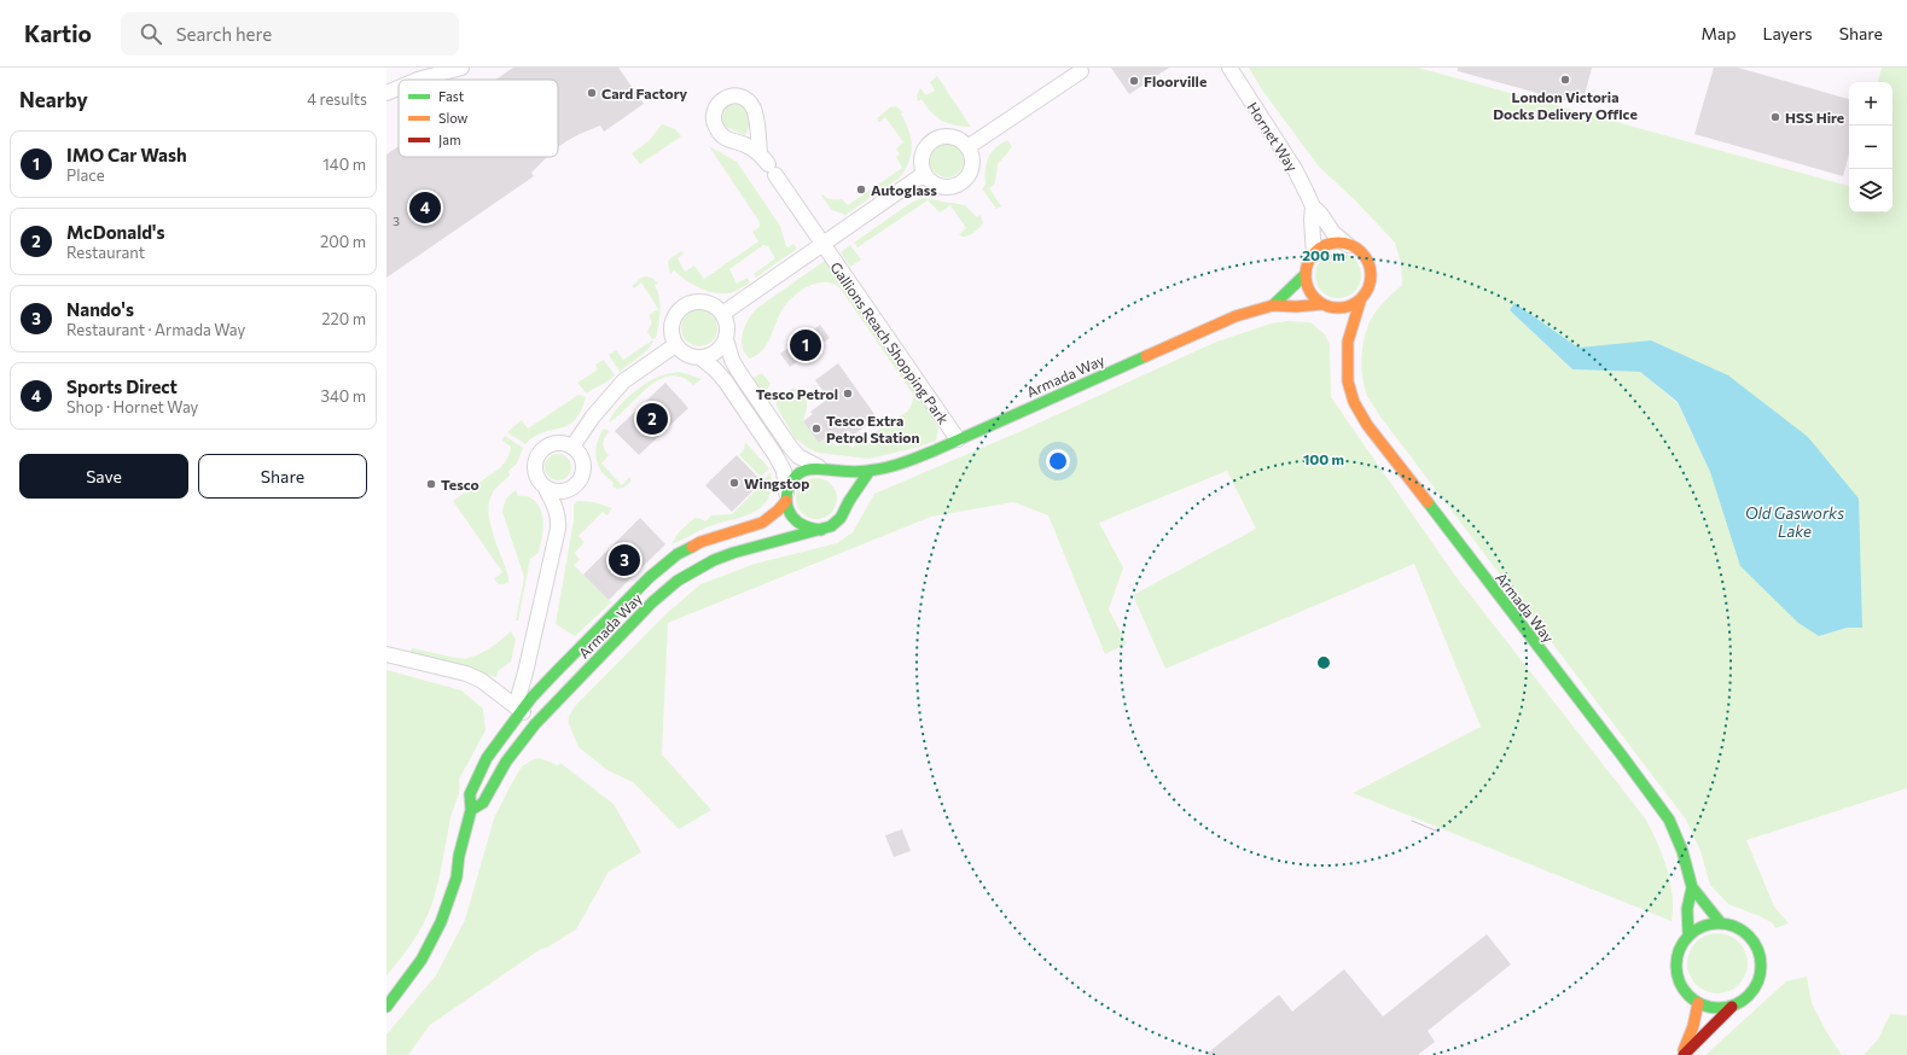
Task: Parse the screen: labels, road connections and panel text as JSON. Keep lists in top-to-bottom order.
{
  "streets": {
    "street": ["Hornet Way", "Gallions Reach Shopping Park", "Armada Way"]
  },
  "crossings": [
    ["Hornet Way", "Armada Way"],
    ["Gallions Reach Shopping Park", "Armada Way"]
  ],
  "water": ["Old Gasworks Lake"],
  "places": [
    "London Victoria Docks Delivery Office",
    "Floorville",
    "Card Factory",
    "HSS Hire",
    "Autoglass",
    "Tesco Petrol",
    "Tesco Extra Petrol Station",
    "Wingstop",
    "Tesco"
  ],
  "house_numbers": ["3"],
  "legend": ["Fast", "Slow", "Jam"],
  "page": {
    "header": "Kartio",
    "search": "Search here",
    "nav": ["Map", "Layers", "Share"],
    "heading": ["Nearby", "4 results"],
    "map_buttons": ["+", "−"],
    "list": [
      {
        "mark": "1",
        "name": "IMO Car Wash",
        "note": "Place",
        "value": "140 m"
      },
      {
        "mark": "2",
        "name": "McDonald's",
        "note": "Restaurant",
        "value": "200 m"
      },
      {
        "mark": "3",
        "name": "Nando's",
        "note": "Restaurant · Armada Way",
        "value": "220 m"
      },
      {
        "mark": "4",
        "name": "Sports Direct",
        "note": "Shop · Hornet Way",
        "value": "340 m"
      }
    ],
    "pins": [
      "4",
      "1",
      "2",
      "3"
    ],
    "buttons": ["Save", "Share"]
  },
  "rings": ["200 m", "100 m"]
}
